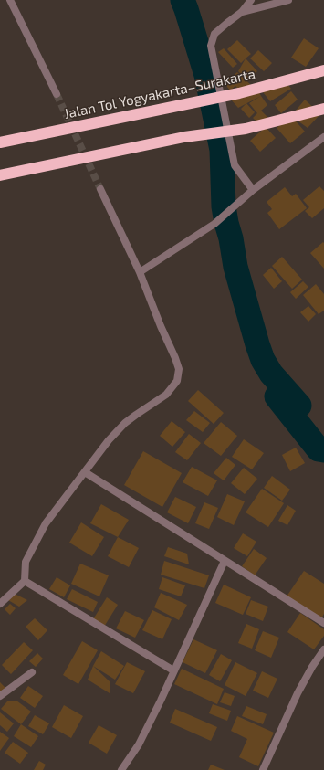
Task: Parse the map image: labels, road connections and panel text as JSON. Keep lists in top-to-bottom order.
{
  "streets": {
    "highway": ["Jalan Tol Yogyakarta–Surakarta"]
  }
}
